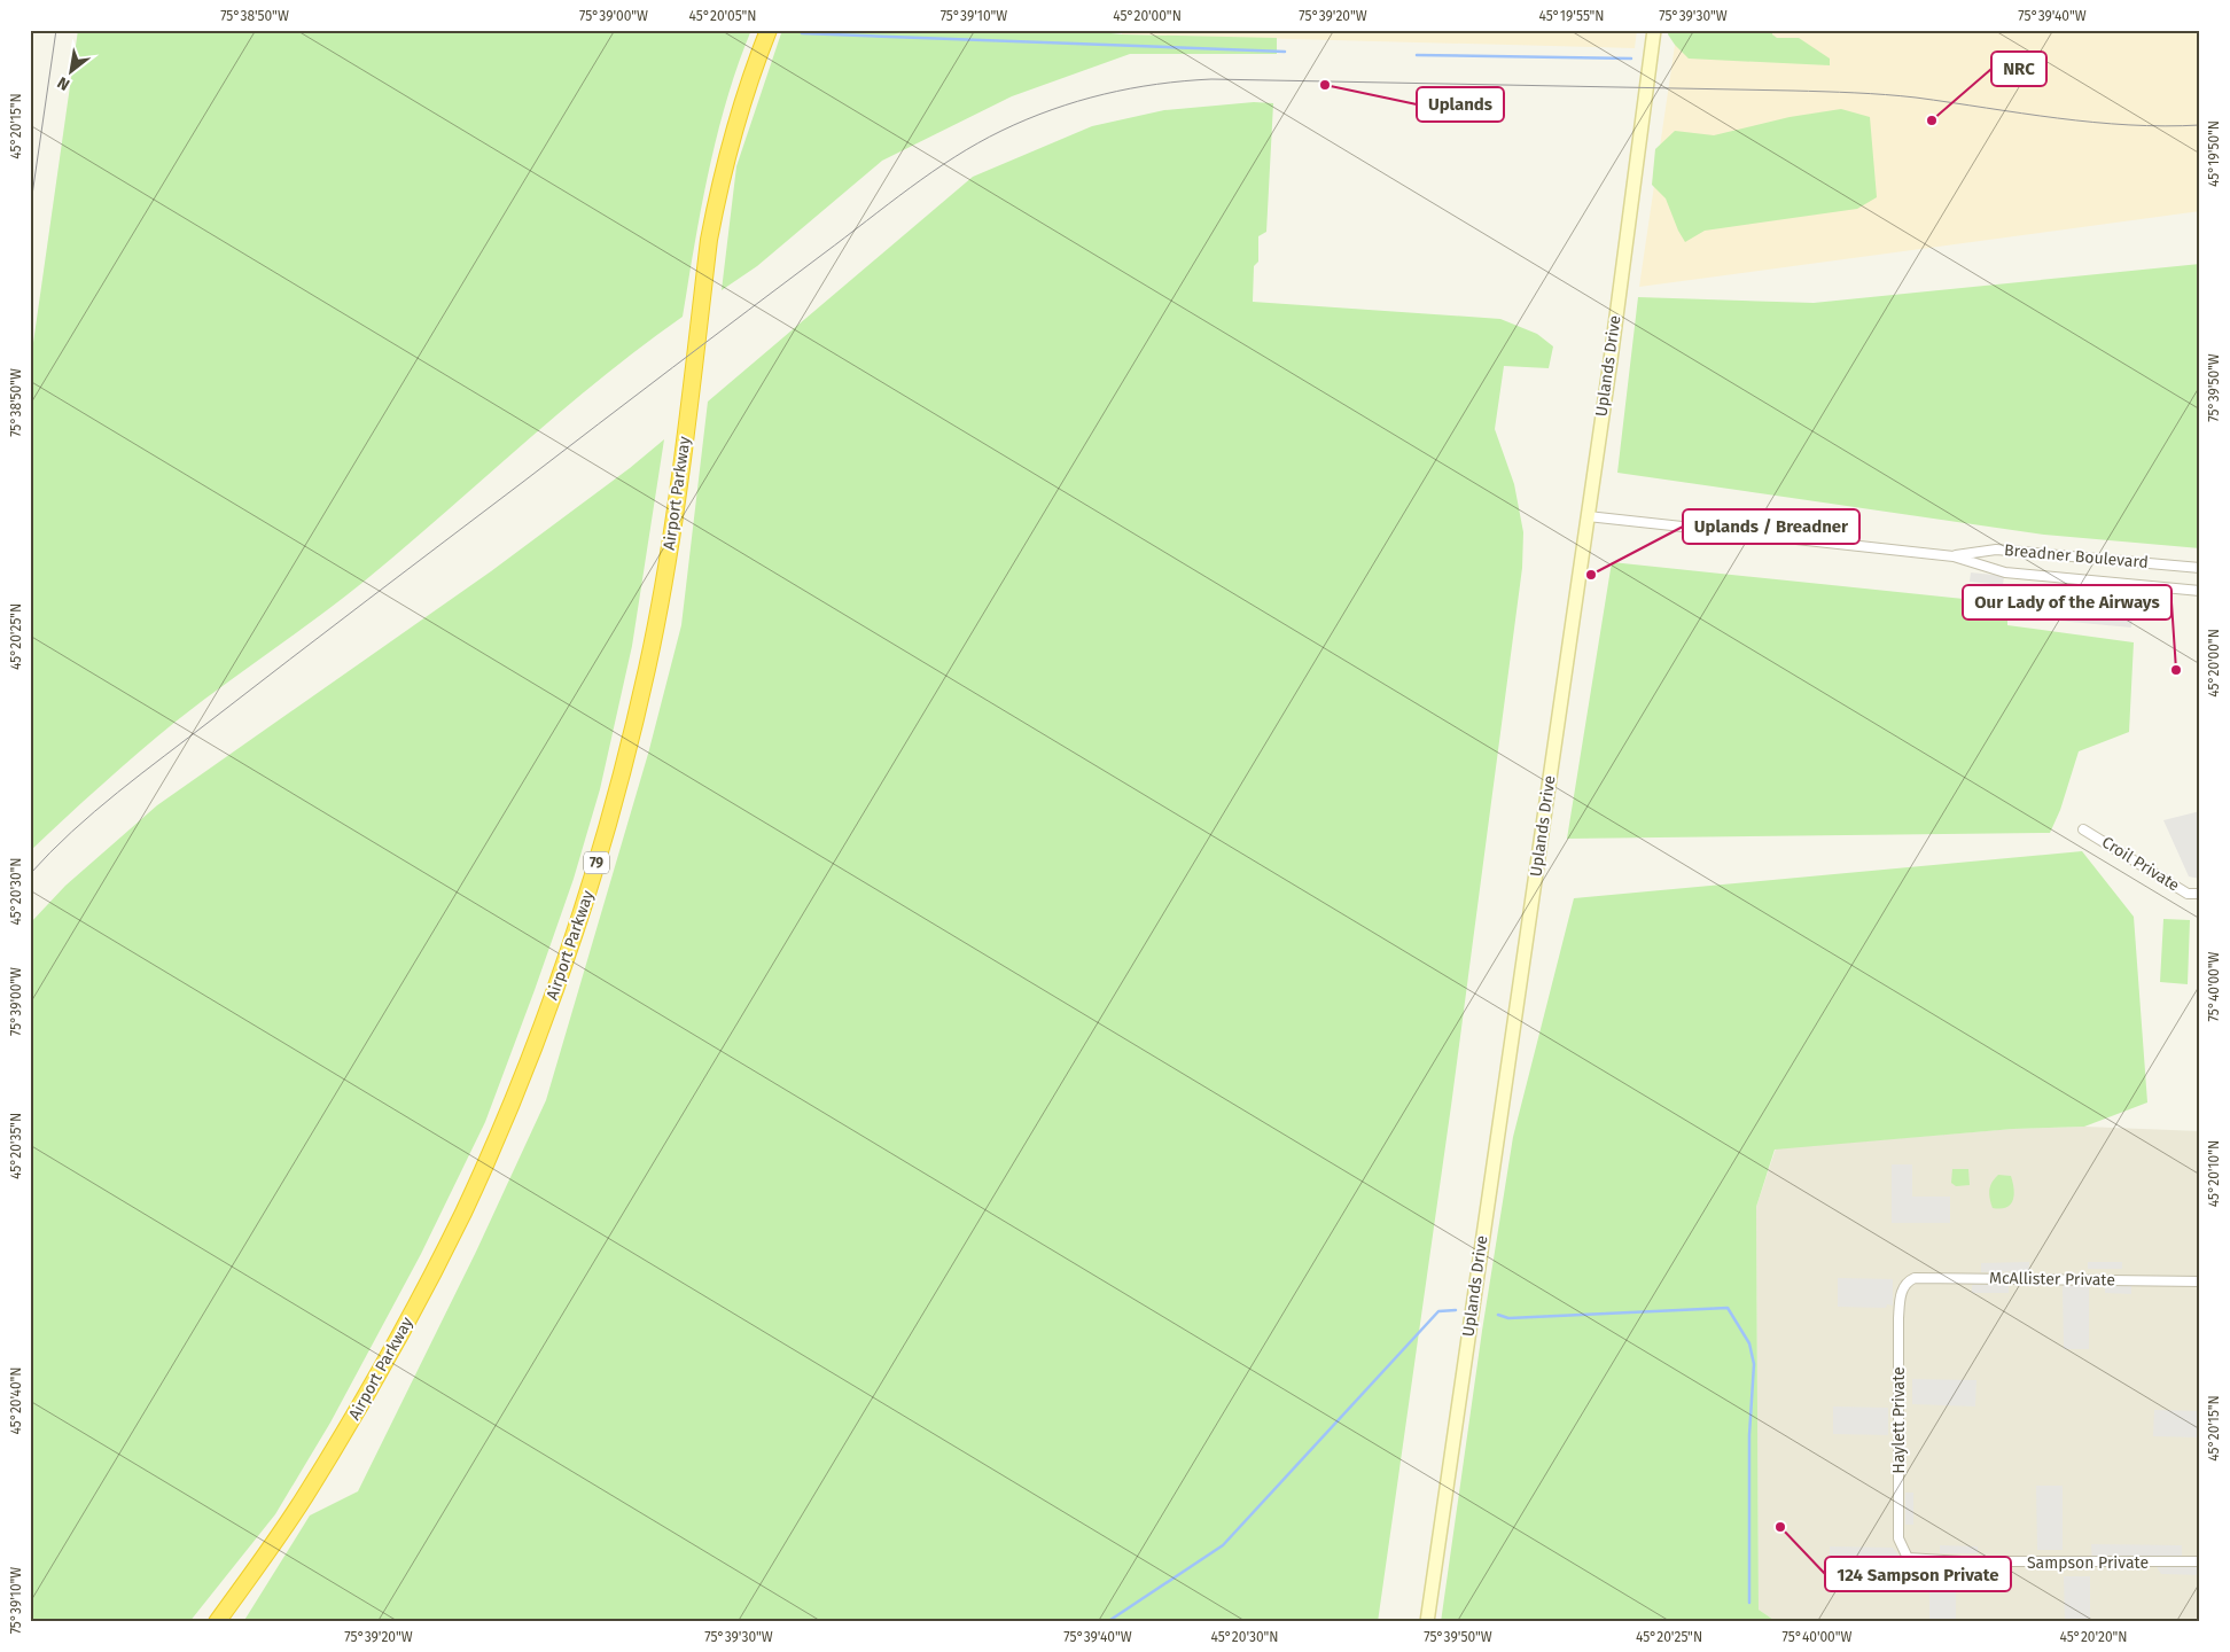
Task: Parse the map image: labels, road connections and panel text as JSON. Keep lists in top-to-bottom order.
{
  "streets": {
    "highway": ["Airport Parkway", "79"],
    "main road": ["Uplands Drive"],
    "street": [
      "Breadner Boulevard",
      "Croil Private",
      "McAllister Private",
      "Haylett Private",
      "Sampson Private"
    ]
  },
  "crossings": [
    ["Uplands Drive", "Breadner Boulevard"],
    ["McAllister Private", "Haylett Private"],
    ["Haylett Private", "Sampson Private"]
  ],
  "places": [
    "Uplands",
    "NRC",
    "Uplands / Breadner",
    "Our Lady of the Airways",
    "124 Sampson Private"
  ],
  "north": "bottom left",
  "coordinates": [
    "75°38'50\"W",
    "75°39'00\"W",
    "45°20'05\"N",
    "75°39'10\"W",
    "45°20'00\"N",
    "75°39'20\"W",
    "45°19'55\"N",
    "75°39'30\"W",
    "75°39'40\"W",
    "45°20'15\"N",
    "45°19'50\"N",
    "75°39'50\"W",
    "45°20'25\"N",
    "45°20'30\"N",
    "75°40'00\"W",
    "45°20'35\"N",
    "45°20'10\"N",
    "45°20'40\"N",
    "45°20'20\"N"
  ]
}
